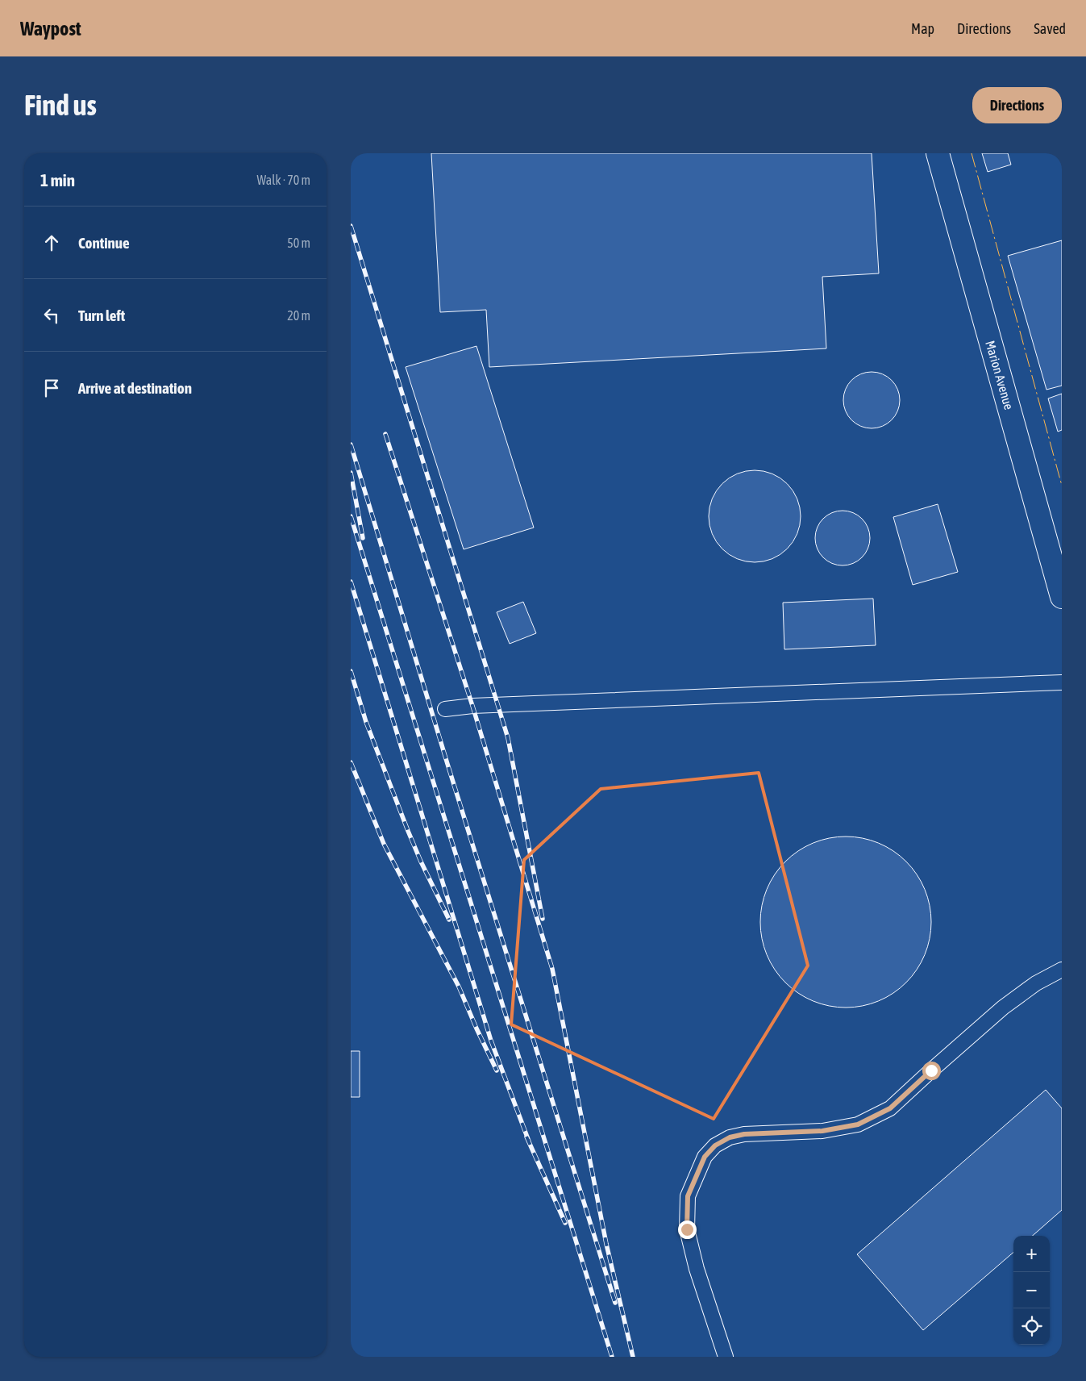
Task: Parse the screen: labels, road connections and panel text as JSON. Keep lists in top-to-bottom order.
{
  "streets": {
    "street": ["Marion Avenue"]
  },
  "page": {
    "header": "Waypost",
    "nav": ["Map", "Directions", "Saved"],
    "buttons": "Directions",
    "title": "Find us",
    "heading": ["1 min", "Walk · 70 m"],
    "list": [
      ["Continue", "50 m"],
      ["Turn left", "20 m"],
      "Arrive at destination"
    ],
    "map_buttons": ["+", "−"]
  }
}
